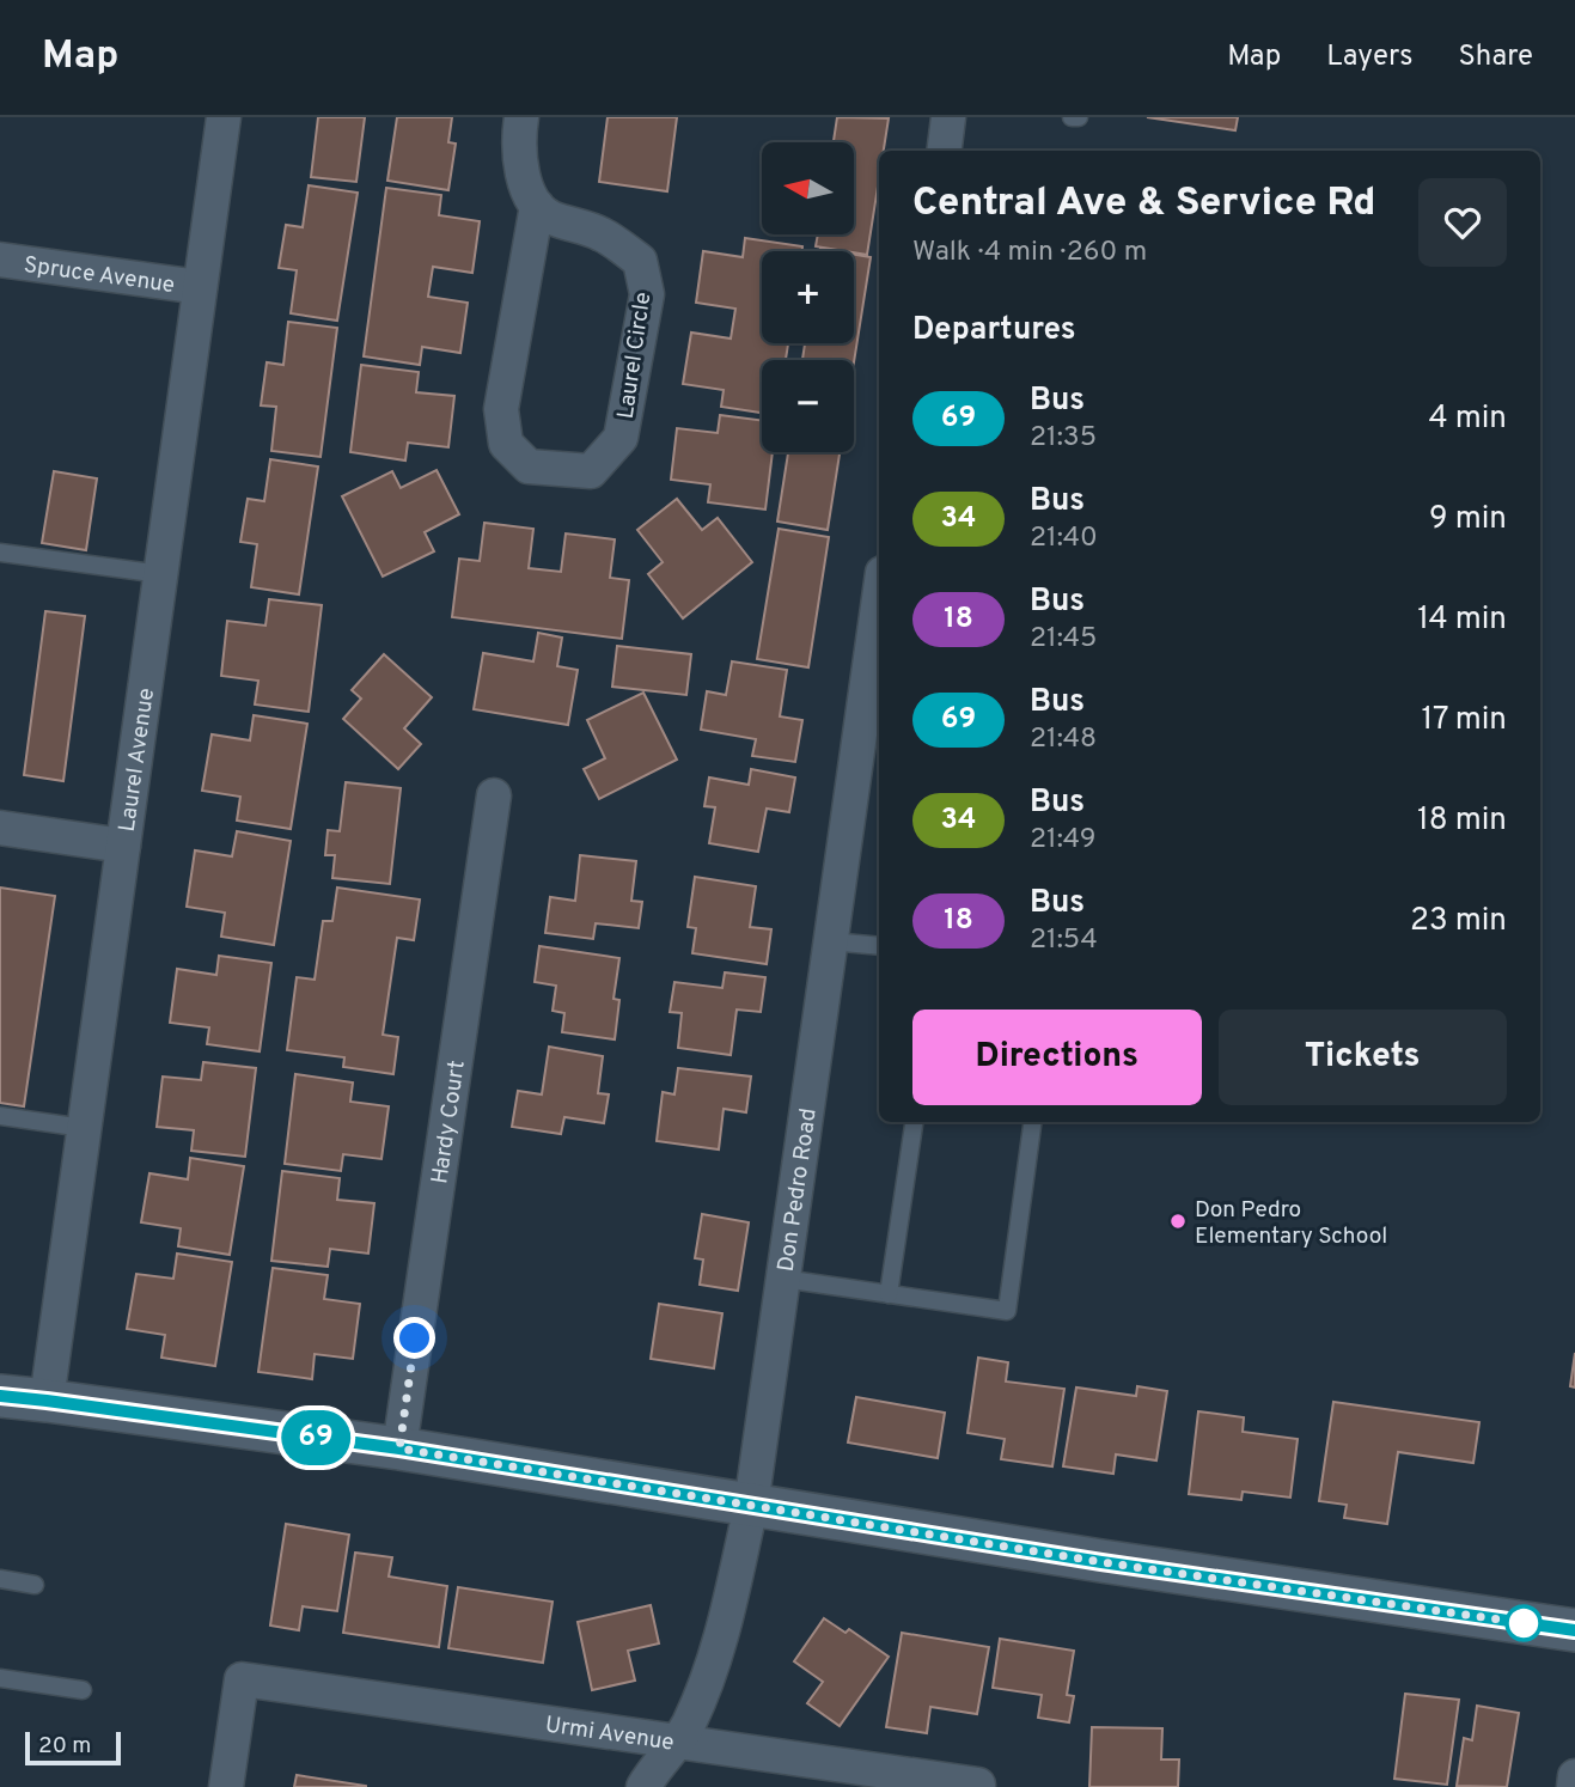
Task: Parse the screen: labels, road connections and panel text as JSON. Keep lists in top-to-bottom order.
{
  "streets": {
    "street": [
      "Spruce Avenue",
      "Laurel Circle",
      "Laurel Avenue",
      "Hardy Court",
      "Don Pedro Road",
      "Urmi Avenue"
    ]
  },
  "crossings": [
    ["Spruce Avenue", "Laurel Avenue"],
    ["Don Pedro Road", "Urmi Avenue"]
  ],
  "places": ["Don Pedro Elementary School"],
  "lines": ["bus line 69"],
  "scale_bar": "20 m",
  "north": "left",
  "page": {
    "header": "Map",
    "nav": ["Map", "Layers", "Share"],
    "on_map": "69",
    "map_buttons": ["+", "−"],
    "heading": [
      ["Central Ave & Service Rd", "Walk · 4 min · 260 m"],
      "Departures"
    ],
    "list": [
      {
        "mark": "69",
        "name": "Bus",
        "note": "21:35",
        "value": "4 min"
      },
      {
        "mark": "34",
        "name": "Bus",
        "note": "21:40",
        "value": "9 min"
      },
      {
        "mark": "18",
        "name": "Bus",
        "note": "21:45",
        "value": "14 min"
      },
      {
        "mark": "69",
        "name": "Bus",
        "note": "21:48",
        "value": "17 min"
      },
      {
        "mark": "34",
        "name": "Bus",
        "note": "21:49",
        "value": "18 min"
      },
      {
        "mark": "18",
        "name": "Bus",
        "note": "21:54",
        "value": "23 min"
      }
    ],
    "buttons": ["Directions", "Tickets"],
    "scale": "20 m"
  }
}
